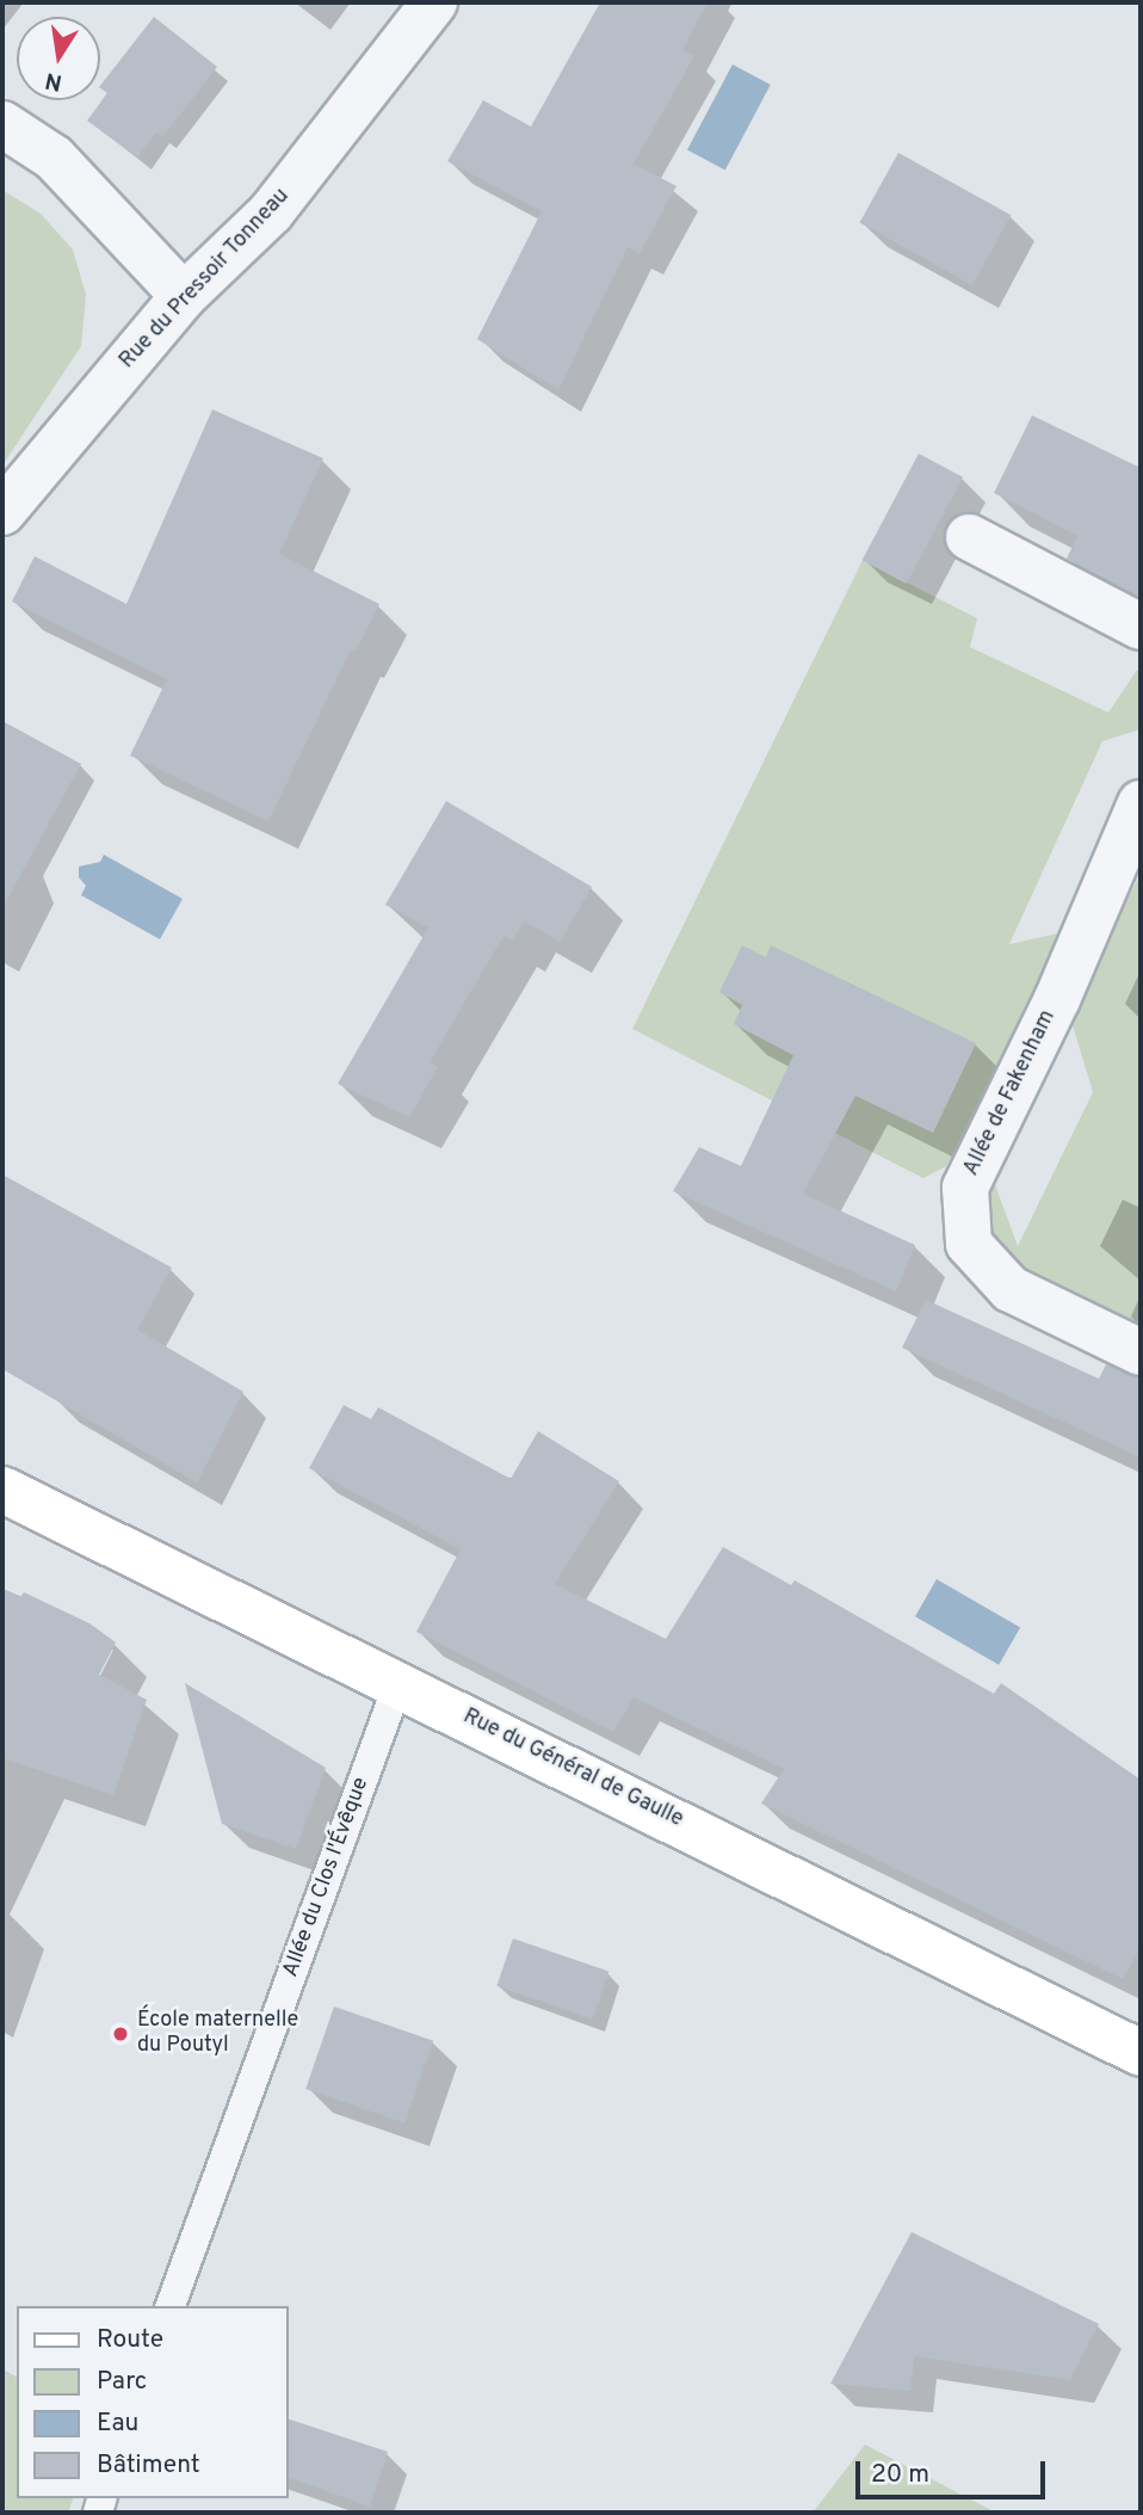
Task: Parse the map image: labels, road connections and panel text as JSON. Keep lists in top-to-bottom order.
{
  "streets": {
    "main road": ["Rue du Général de Gaulle"],
    "street": ["Rue du Pressoir Tonneau", "Allée de Fakenham"],
    "lane": ["Allée du Clos l'Évêque"]
  },
  "crossings": [
    ["Rue du Général de Gaulle", "Allée du Clos l'Évêque"]
  ],
  "places": ["École maternelle du Poutyl"],
  "legend": [
    "Route",
    "Parc",
    "Eau",
    "Bâtiment"
  ],
  "scale_bar": "20 m",
  "north": "bottom"
}
